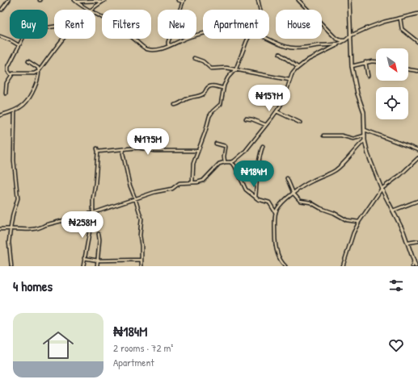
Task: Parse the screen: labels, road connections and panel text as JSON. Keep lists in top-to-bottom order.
{
  "north": "bottom right",
  "page": {
    "chip": [
      "Buy",
      "Rent",
      "Filters",
      "New",
      "Apartment",
      "House"
    ],
    "price": [
      "₦157M",
      "₦175M",
      "₦184M",
      "₦258M"
    ],
    "heading": "4 homes",
    "list": [
      {
        "name": "₦184M",
        "note": "2 rooms · 72 m² · Apartment"
      }
    ]
  }
}
